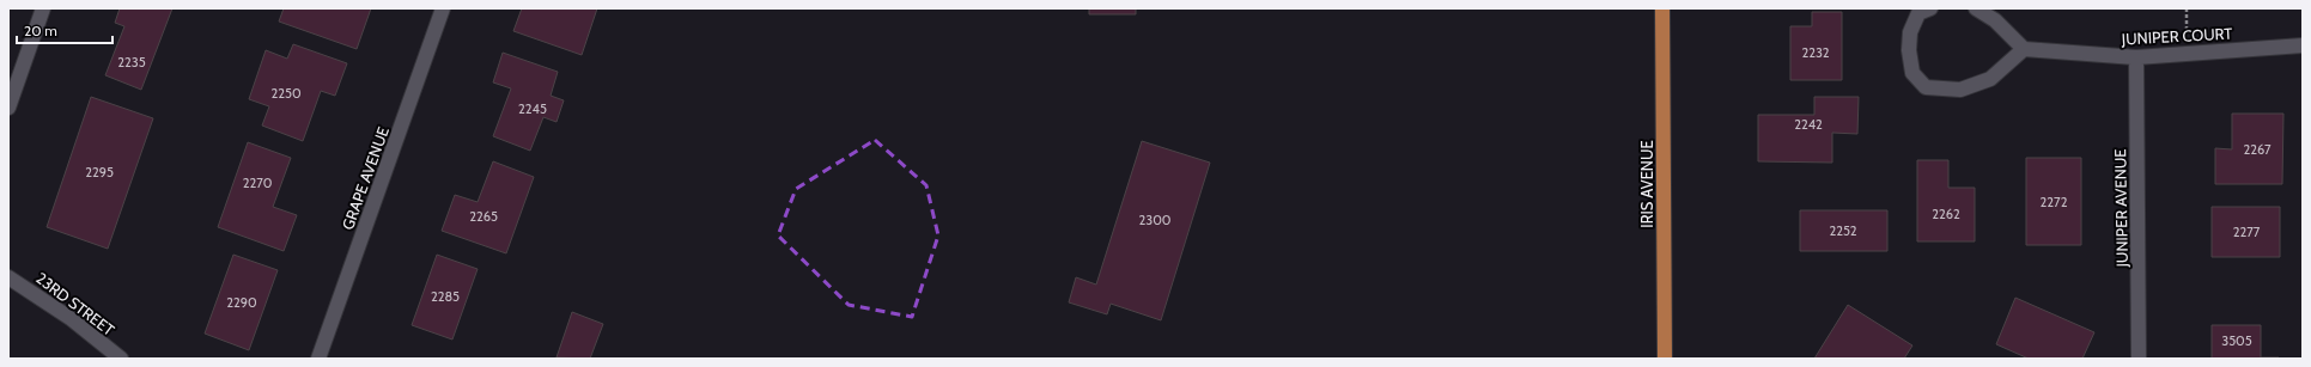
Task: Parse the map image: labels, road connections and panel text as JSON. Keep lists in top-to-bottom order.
{
  "streets": {
    "main road": ["IRIS AVENUE"],
    "street": [
      "JUNIPER COURT",
      "GRAPE AVENUE",
      "JUNIPER AVENUE",
      "23RD STREET"
    ]
  },
  "crossings": [
    ["JUNIPER COURT", "JUNIPER AVENUE"]
  ],
  "house_numbers": [
    "2232",
    "2235",
    "2250",
    "2245",
    "2242",
    "2267",
    "2295",
    "2270",
    "2272",
    "2262",
    "2265",
    "2300",
    "2252",
    "2277",
    "2285",
    "2290",
    "3505"
  ],
  "scale_bar": "20 m"
}
